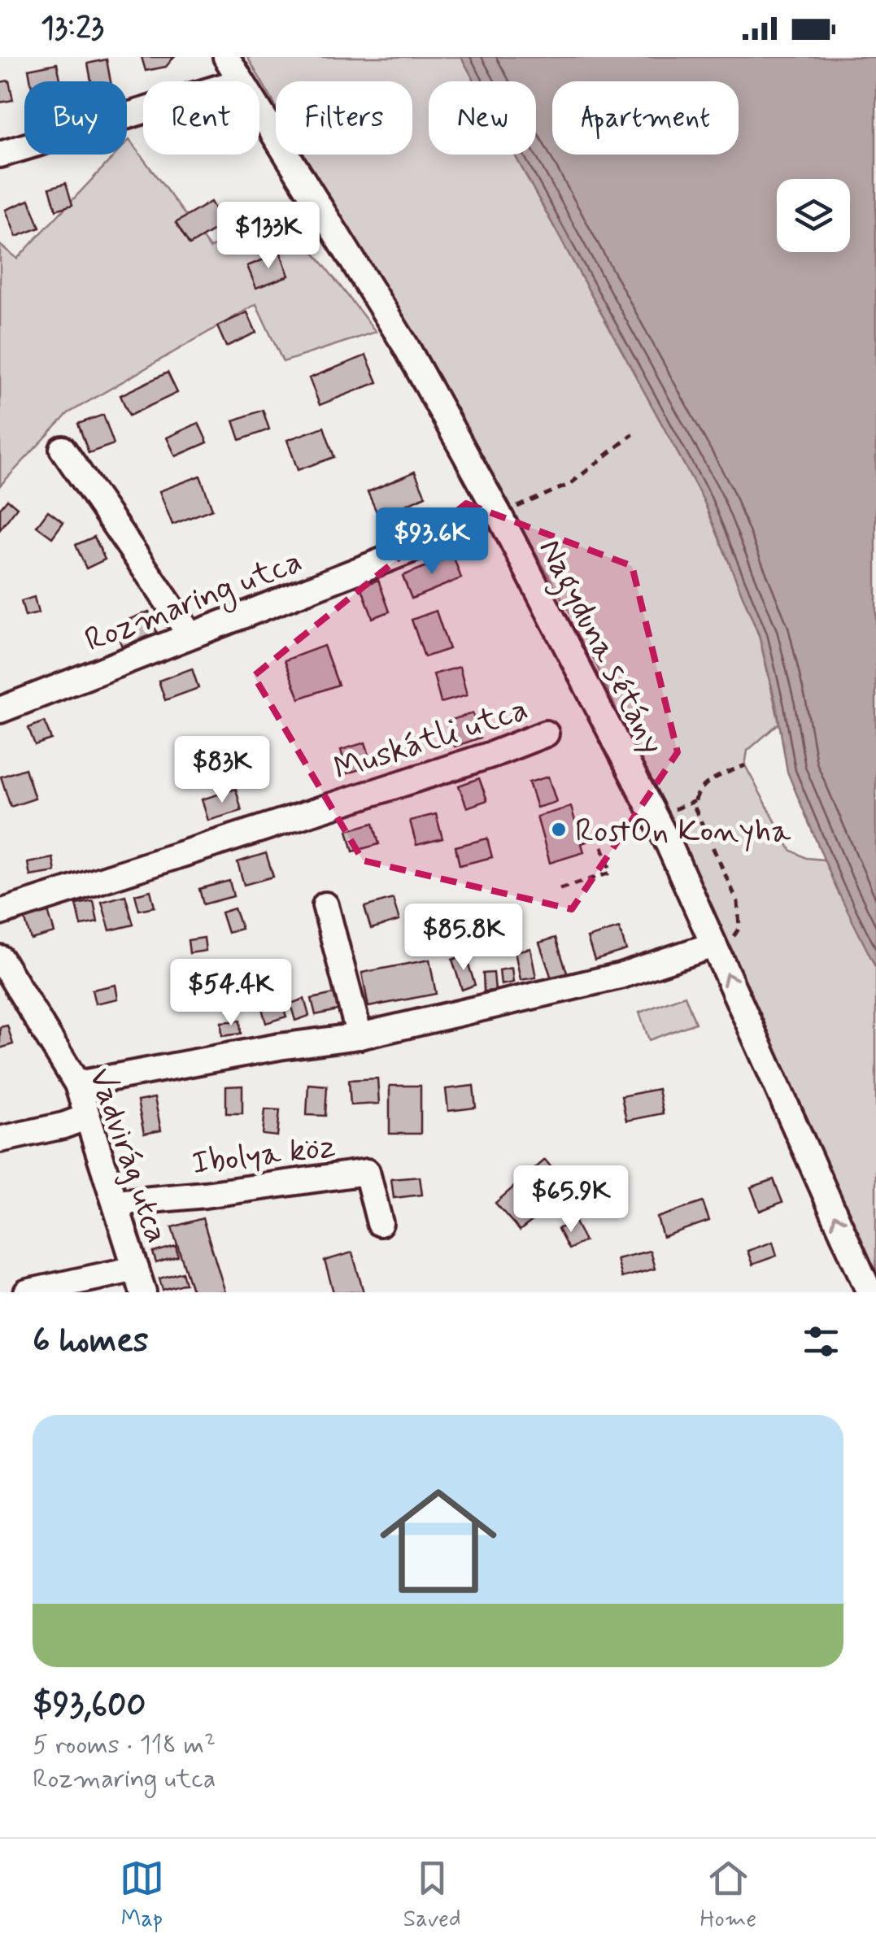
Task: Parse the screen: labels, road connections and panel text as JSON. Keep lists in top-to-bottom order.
{
  "streets": {
    "street": [
      "Rozmaring utca",
      "Nagyduna sétány",
      "Muskátli utca",
      "Ibolya köz",
      "Vadvirág utca"
    ]
  },
  "crossings": [
    ["Ibolya köz", "Vadvirág utca"]
  ],
  "places": ["RostOn Konyha"],
  "page": {
    "status": "13:23",
    "chip": [
      "Buy",
      "Rent",
      "Filters",
      "New",
      "Apartment"
    ],
    "price": [
      "$133K",
      "$93.6K",
      "$83K",
      "$85.8K",
      "$54.4K",
      "$65.9K"
    ],
    "heading": "6 homes",
    "list": [
      {
        "name": "$93,600",
        "note": "5 rooms · 118 m² · Rozmaring utca"
      }
    ],
    "tabs": ["Map", "Saved", "Home"]
  }
}
